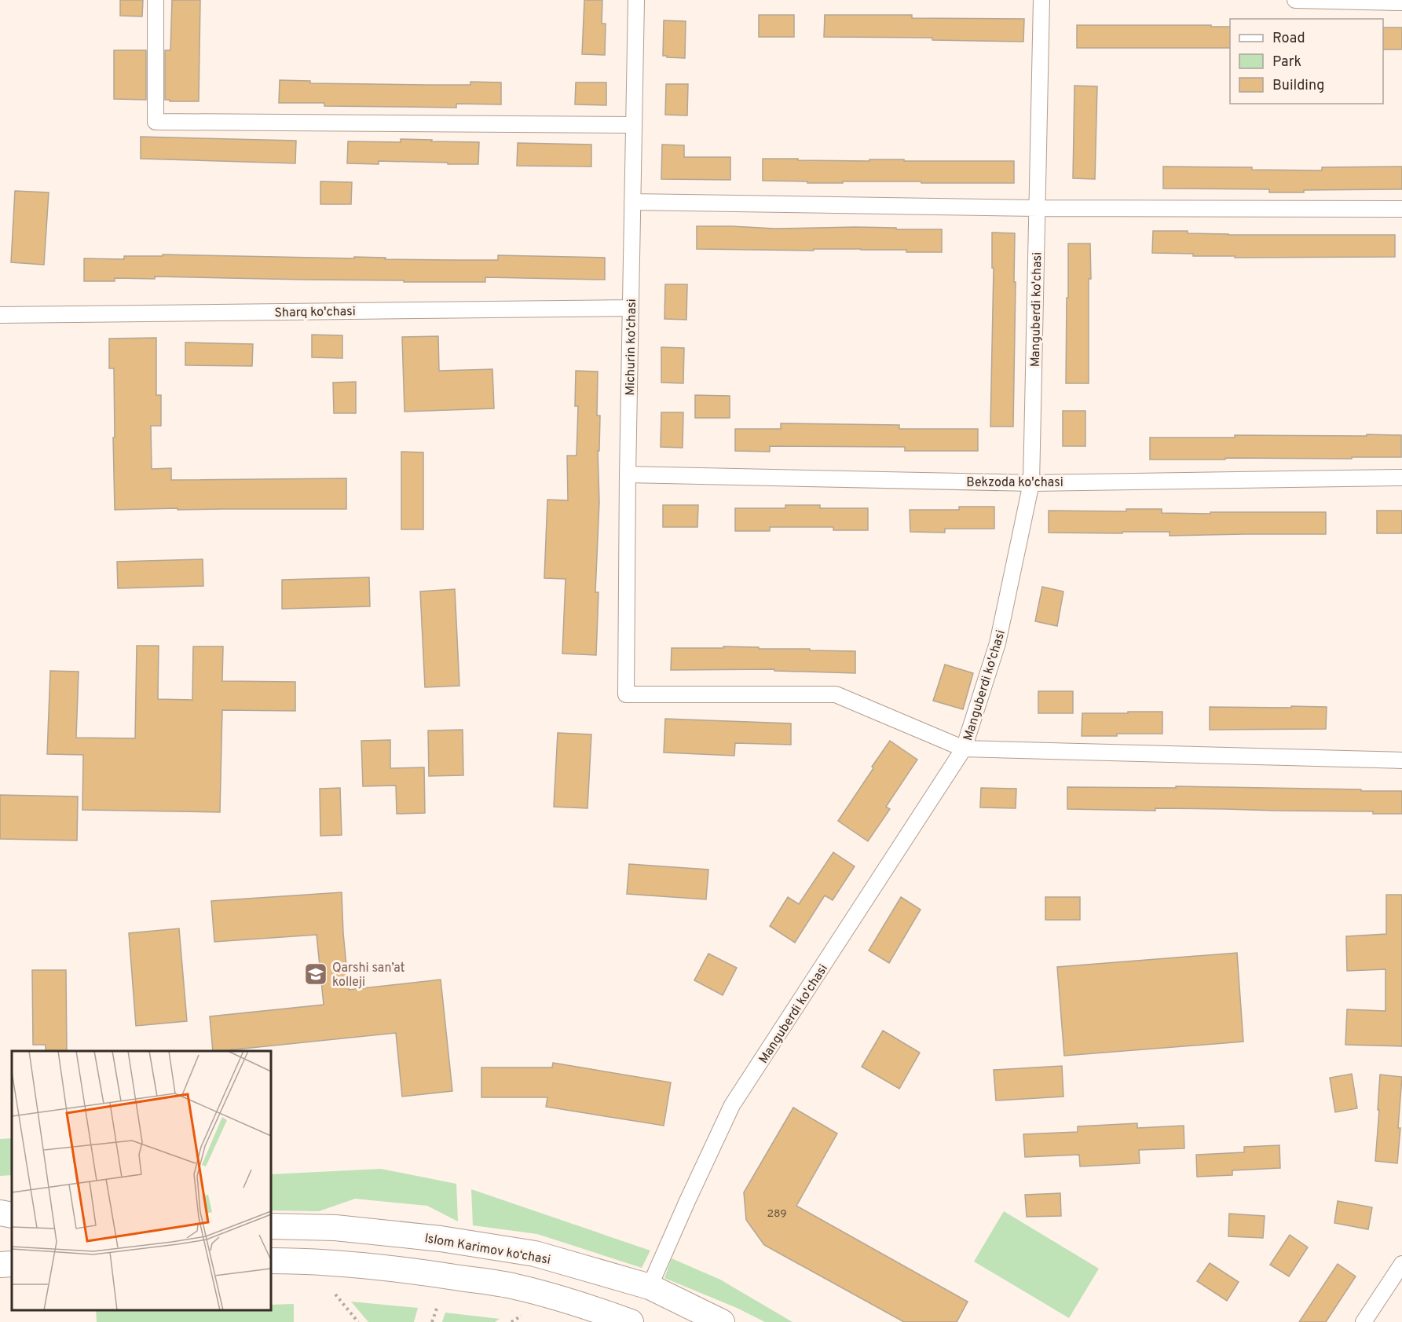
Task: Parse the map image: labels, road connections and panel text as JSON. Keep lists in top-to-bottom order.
{
  "streets": {
    "main road": ["Islom Karimov ko‘chasi"],
    "street": [
      "Manguberdi ko'chasi",
      "Sharq ko'chasi",
      "Michurin ko'chasi",
      "Bekzoda ko'chasi"
    ]
  },
  "crossings": [
    ["Manguberdi ko'chasi", "Michurin ko'chasi"],
    ["Manguberdi ko'chasi", "Bekzoda ko'chasi"],
    ["Manguberdi ko'chasi", "Islom Karimov ko‘chasi"],
    ["Sharq ko'chasi", "Michurin ko'chasi"],
    ["Michurin ko'chasi", "Bekzoda ko'chasi"]
  ],
  "places": {
    "school or university": ["Qarshi san’at kolleji"]
  },
  "house_numbers": ["289"],
  "legend": ["Road", "Park", "Building"]
}
